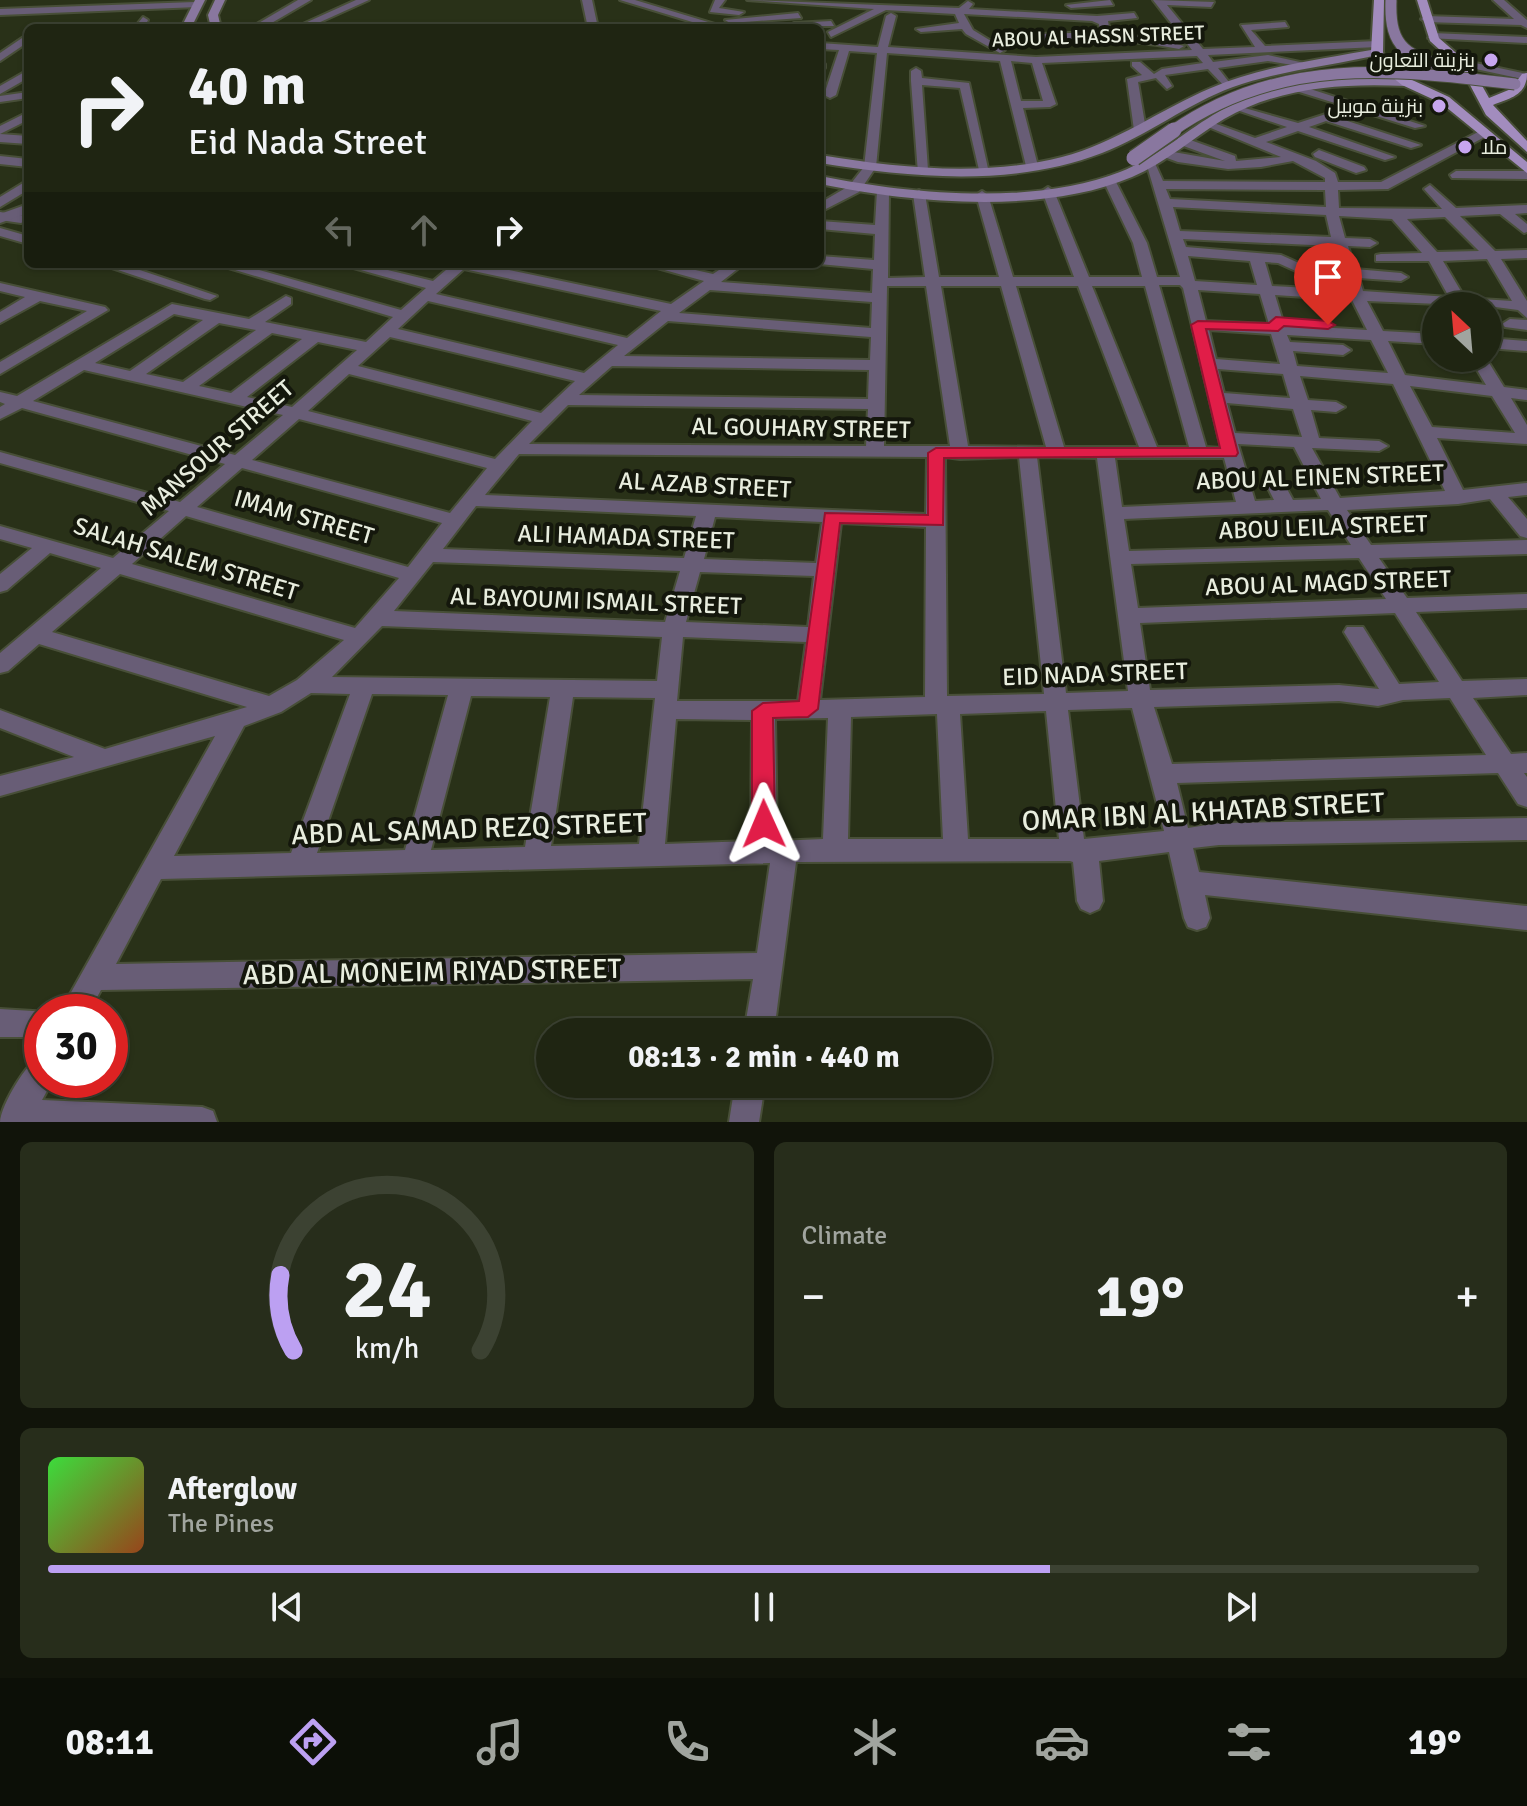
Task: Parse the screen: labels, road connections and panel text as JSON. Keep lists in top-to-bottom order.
{
  "streets": {
    "street": [
      "ABOU AL HASSN STREET",
      "AL GOUHARY STREET",
      "MANSOUR STREET",
      "ABOU AL EINEN STREET",
      "AL AZAB STREET",
      "IMAM STREET",
      "ABOU LEILA STREET",
      "ALI HAMADA STREET",
      "SALAH SALEM STREET",
      "ABOU AL MAGD STREET",
      "AL BAYOUMI ISMAIL STREET",
      "EID NADA STREET",
      "OMAR IBN AL KHATAB STREET",
      "ABD AL SAMAD REZQ STREET",
      "ABD AL MONEIM RIYAD STREET"
    ]
  },
  "crossings": [
    ["MANSOUR STREET", "IMAM STREET"],
    ["MANSOUR STREET", "SALAH SALEM STREET"],
    ["OMAR IBN AL KHATAB STREET", "ABD AL SAMAD REZQ STREET"]
  ],
  "places": ["بنزينة التعاون", "بنزينة موبيل", "ملا"],
  "north": "top left",
  "page": {
    "turn": ["40 m", "Eid Nada Street"],
    "limit": "30",
    "trip": "08:13 · 2 min · 440 m",
    "tile": "Climate",
    "heat": ["−", "19°", "+"],
    "song": ["Afterglow", "The Pines"],
    "tabs": ["08:11", "19°"],
    "gauge": ["24", "km/h"]
  }
}
